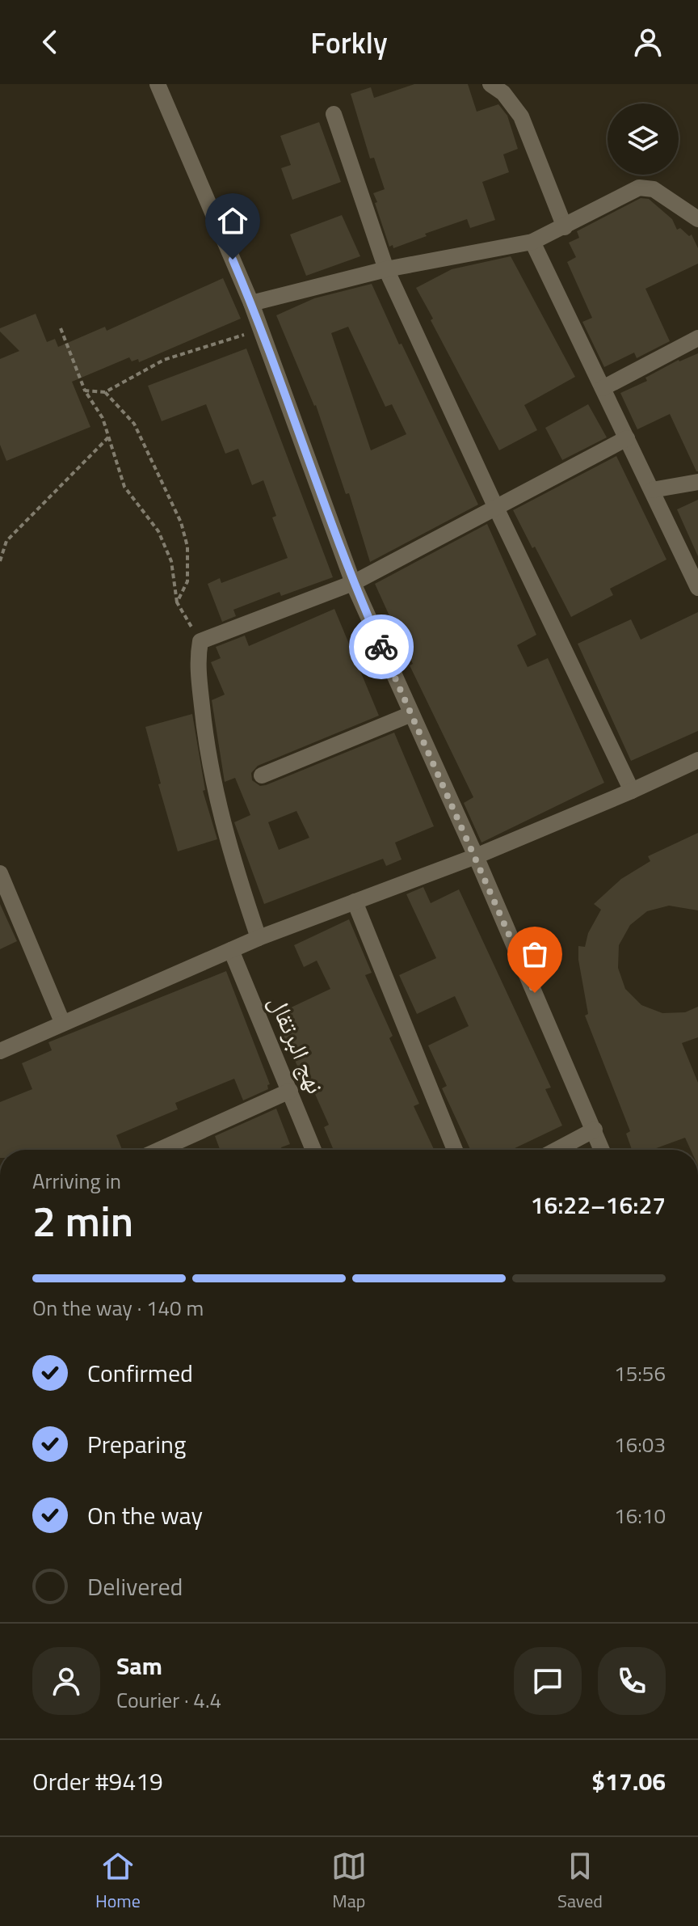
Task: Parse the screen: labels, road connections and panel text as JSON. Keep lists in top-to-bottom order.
{
  "streets": {
    "street": ["نهج البرتقال"]
  },
  "page": {
    "header": "Forkly",
    "heading": ["2 min", "Arriving in", "16:22–16:27"],
    "panel": [
      "Sam",
      "Courier · 4.4",
      "Order #9419",
      "$17.06"
    ],
    "bar": "On the way · 140 m",
    "list": [
      ["Confirmed", "15:56"],
      ["Preparing", "16:03"],
      ["On the way", "16:10"],
      "Delivered"
    ],
    "tabs": ["Home", "Map", "Saved"]
  }
}
